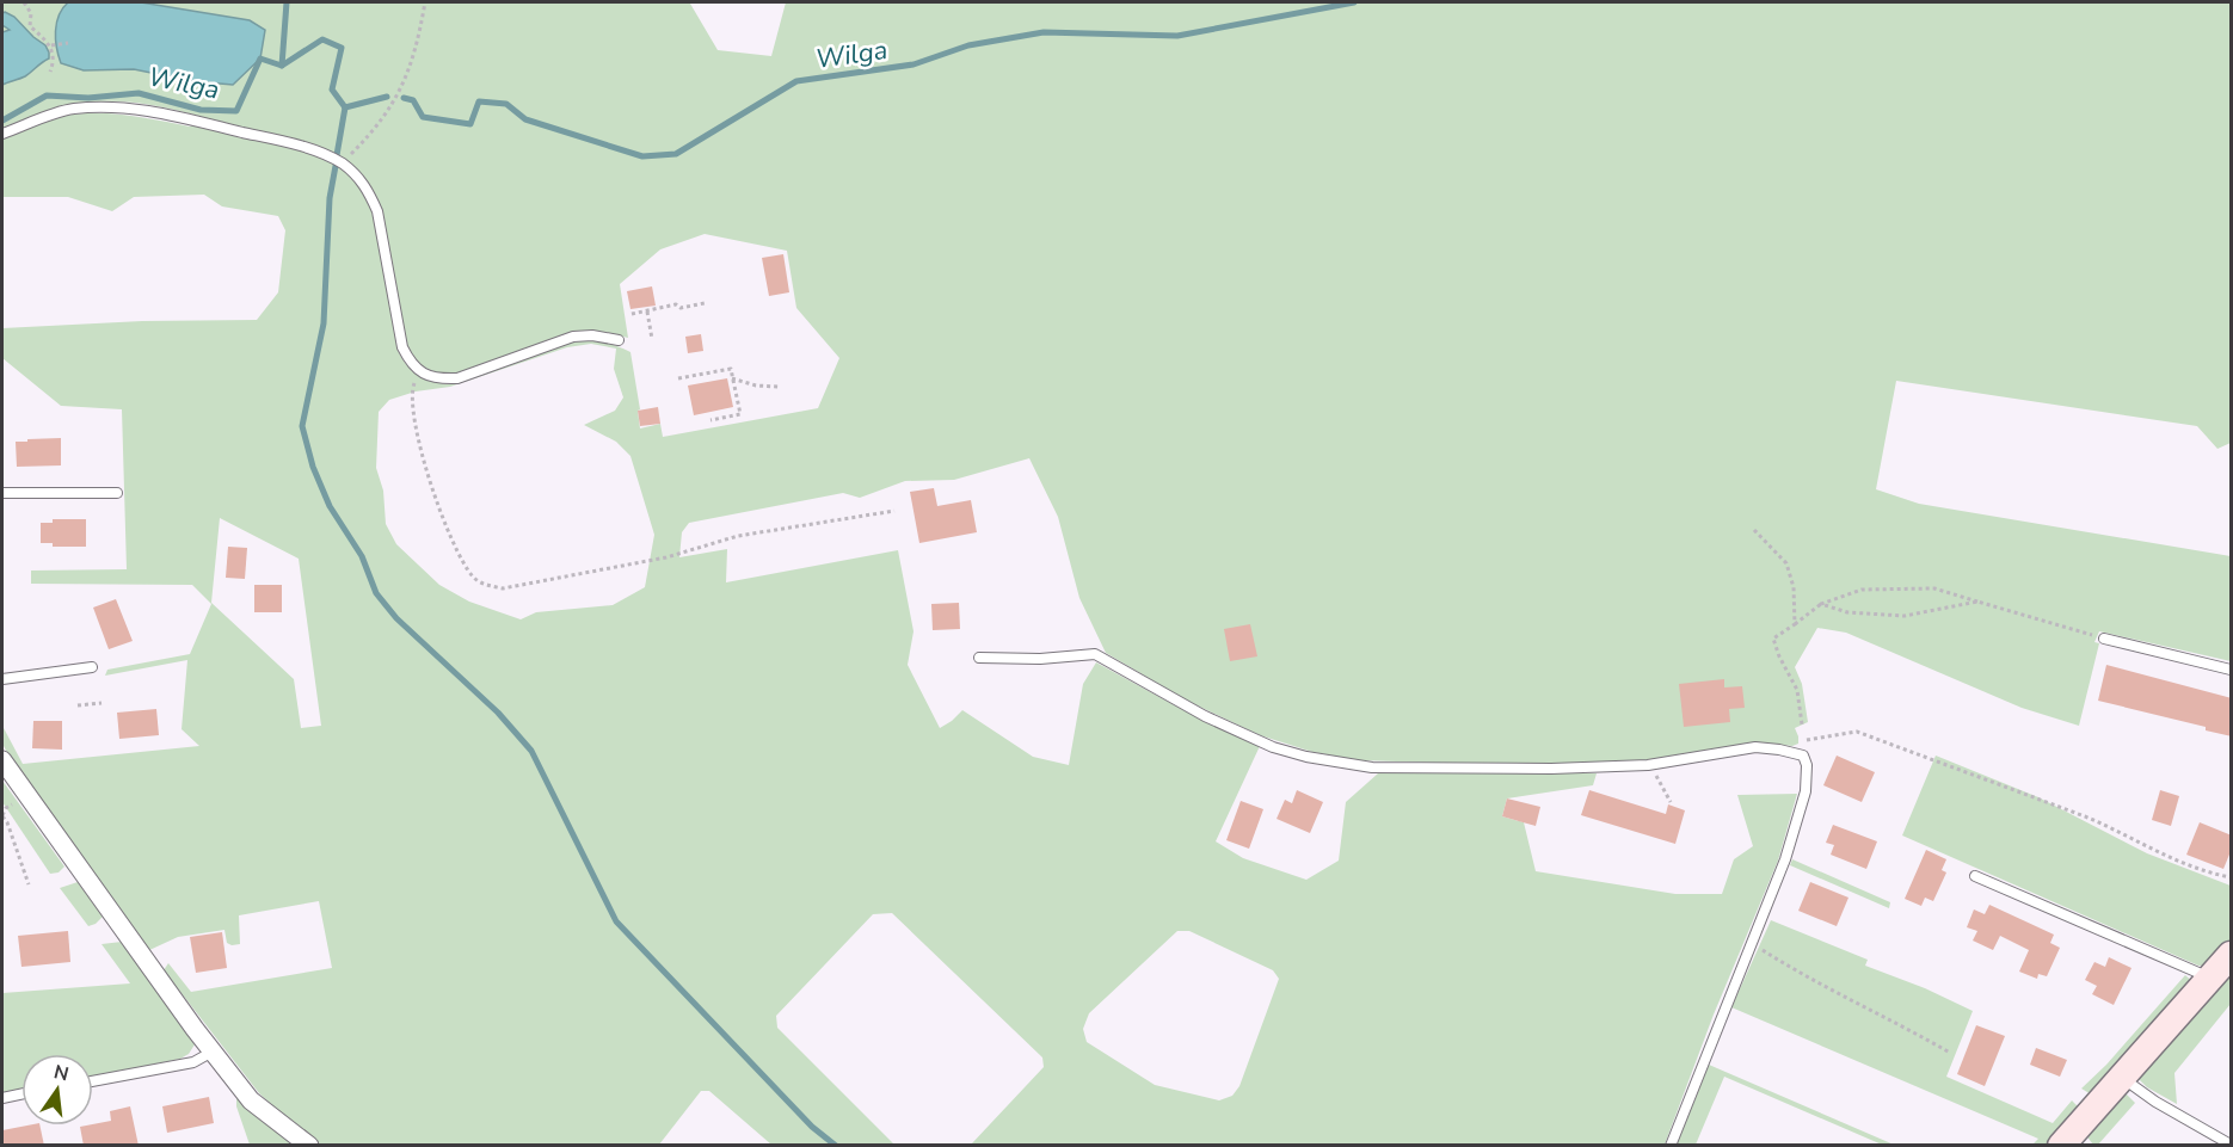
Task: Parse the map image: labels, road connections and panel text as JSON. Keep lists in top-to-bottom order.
{
  "water": ["Wilga"],
  "north": "top"
}
